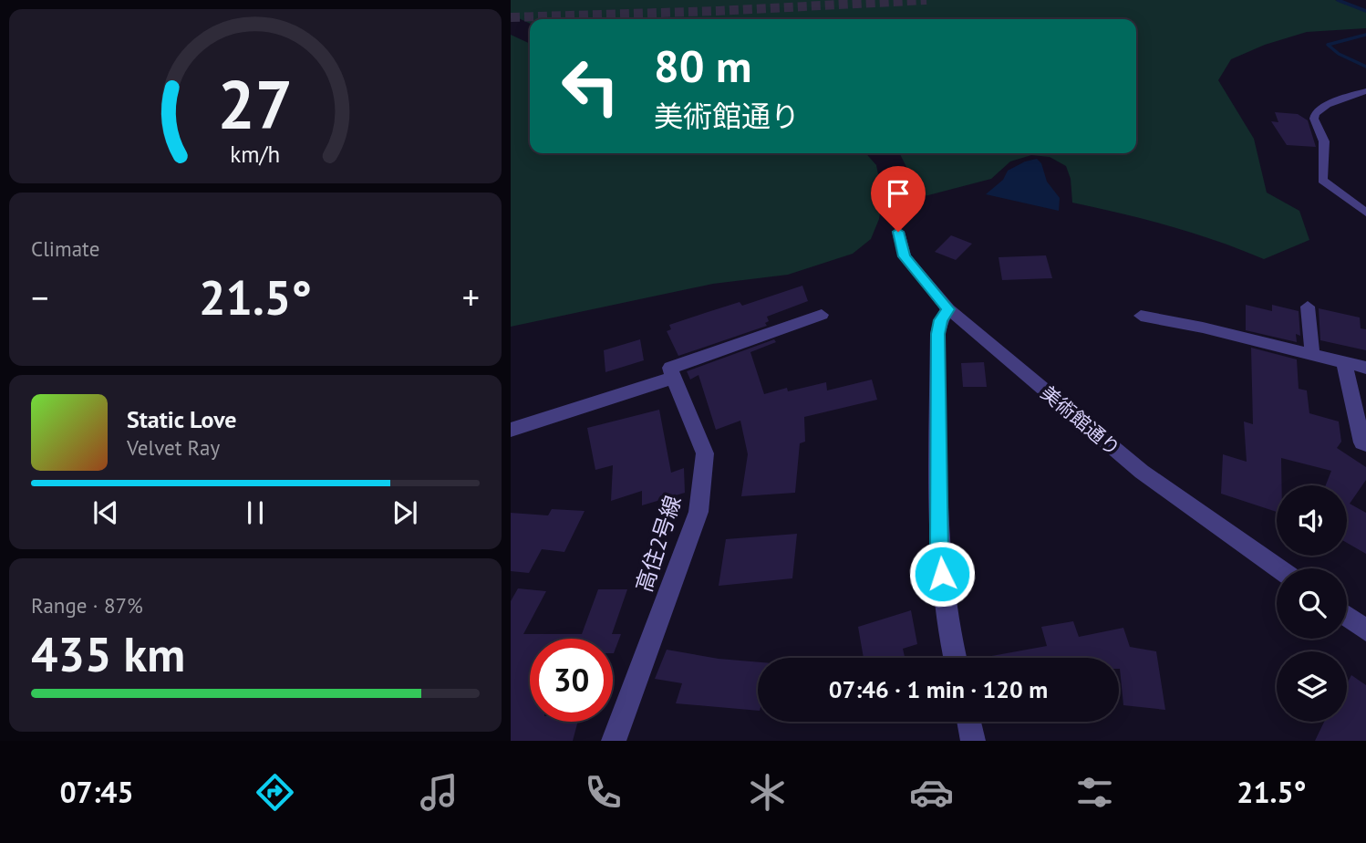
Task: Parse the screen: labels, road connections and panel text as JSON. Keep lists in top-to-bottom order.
{
  "streets": {
    "street": ["美術館通り", "高住2号線"]
  },
  "page": {
    "turn": ["80 m", "美術館通り"],
    "tile": [
      "Climate",
      ["Range · 87%", "435 km"]
    ],
    "heat": ["−", "21.5°", "+"],
    "song": ["Static Love", "Velvet Ray"],
    "limit": "30",
    "trip": "07:46 · 1 min · 120 m",
    "tabs": ["07:45", "21.5°"],
    "gauge": ["27", "km/h"]
  }
}
